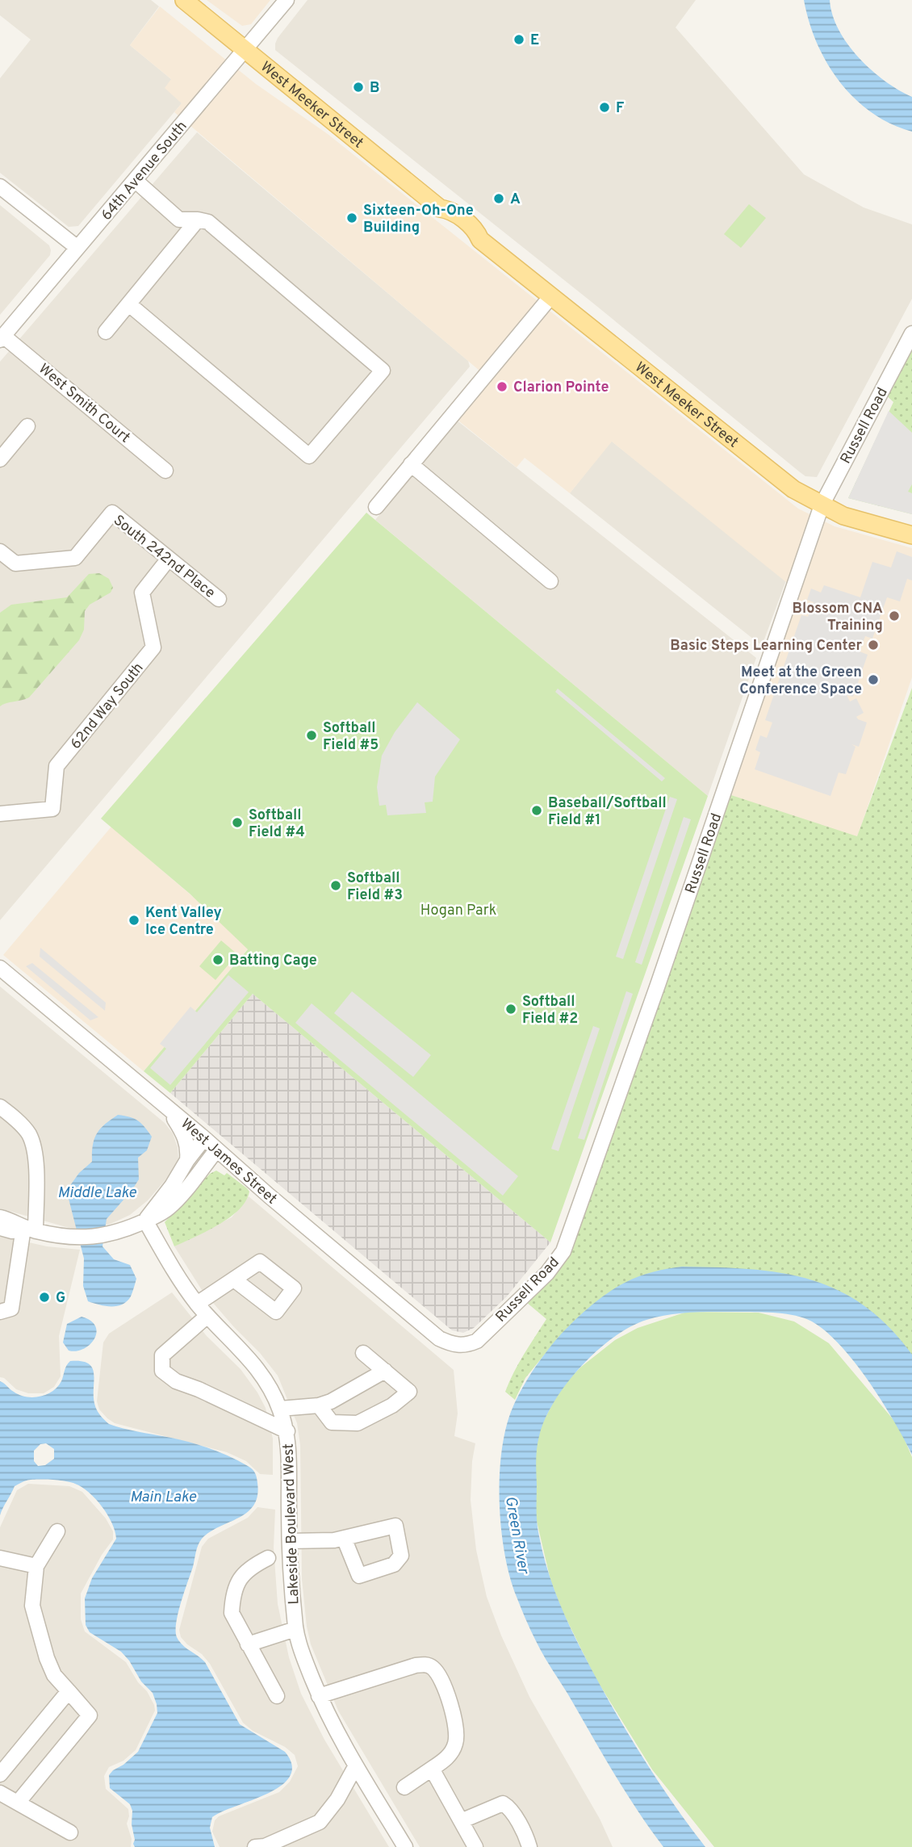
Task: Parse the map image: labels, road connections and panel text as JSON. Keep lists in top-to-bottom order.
{
  "streets": {
    "main road": ["West Meeker Street"],
    "street": [
      "64th Avenue South",
      "West Smith Court",
      "Russell Road",
      "South 242nd Place",
      "62nd Way South",
      "West James Street",
      "Lakeside Boulevard West"
    ]
  },
  "crossings": [
    ["West Meeker Street", "64th Avenue South"],
    ["West Meeker Street", "Russell Road"],
    ["64th Avenue South", "West Smith Court"],
    ["Russell Road", "West James Street"],
    ["South 242nd Place", "62nd Way South"]
  ],
  "water": ["Middle Lake", "Main Lake", "Green River"],
  "parks": ["Hogan Park"],
  "places": [
    "E",
    "B",
    "F",
    "A",
    "Sixteen-Oh-One Building",
    "Clarion Pointe",
    "Blossom CNA Training",
    "Basic Steps Learning Center",
    "Meet at the Green Conference Space",
    "Softball Field #5",
    "Baseball/Softball Field #1",
    "Softball Field #4",
    "Softball Field #3",
    "Kent Valley Ice Centre",
    "Batting Cage",
    "Softball Field #2",
    "G"
  ]
}
